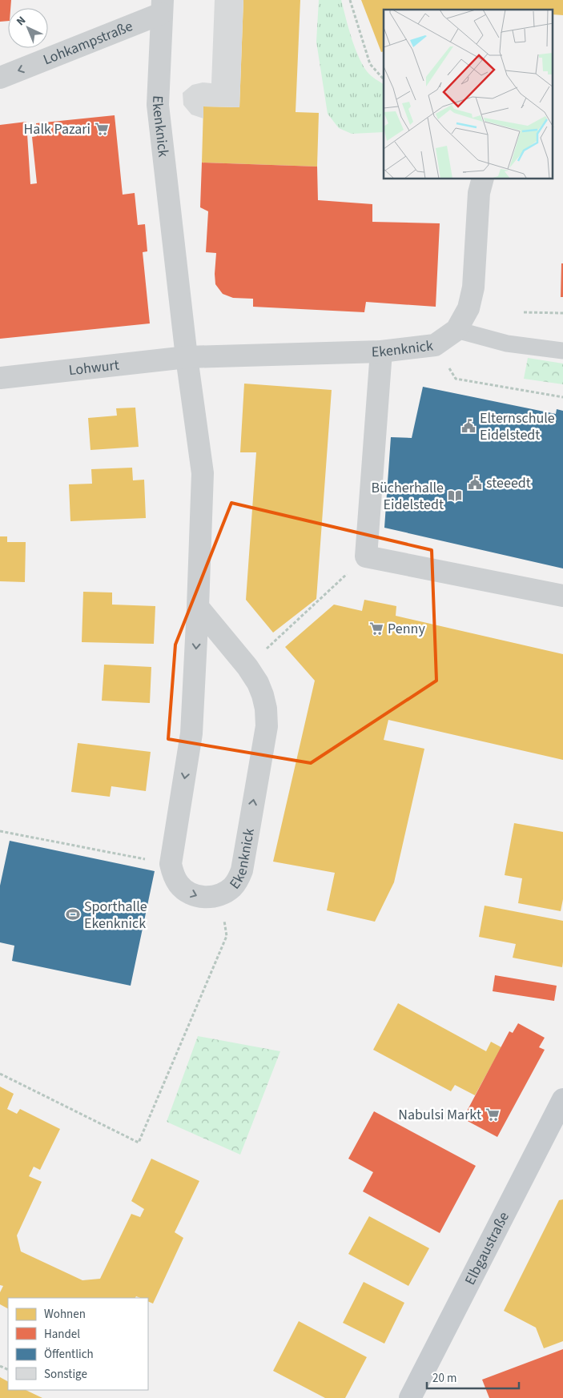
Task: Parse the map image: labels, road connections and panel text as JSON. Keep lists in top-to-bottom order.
{
  "streets": {
    "main road": ["Elbgaustraße"],
    "street": ["Lohkampstraße", "Ekenknick", "Lohwurt"]
  },
  "crossings": [
    ["Lohkampstraße", "Ekenknick"],
    ["Ekenknick", "Lohwurt"]
  ],
  "one_way": ["Lohkampstraße"],
  "places": {
    "supermarket": ["Halk Pazari", "Penny", "Nabulsi Markt"],
    "public building": ["Elternschule Eidelstedt", "steeedt"],
    "library": ["Bücherhalle Eidelstedt"],
    "sports": ["Sporthalle Ekenknick"]
  },
  "legend": [
    "Wohnen",
    "Handel",
    "Öffentlich",
    "Sonstige"
  ],
  "scale_bar": "20 m",
  "north": "top left"
}
